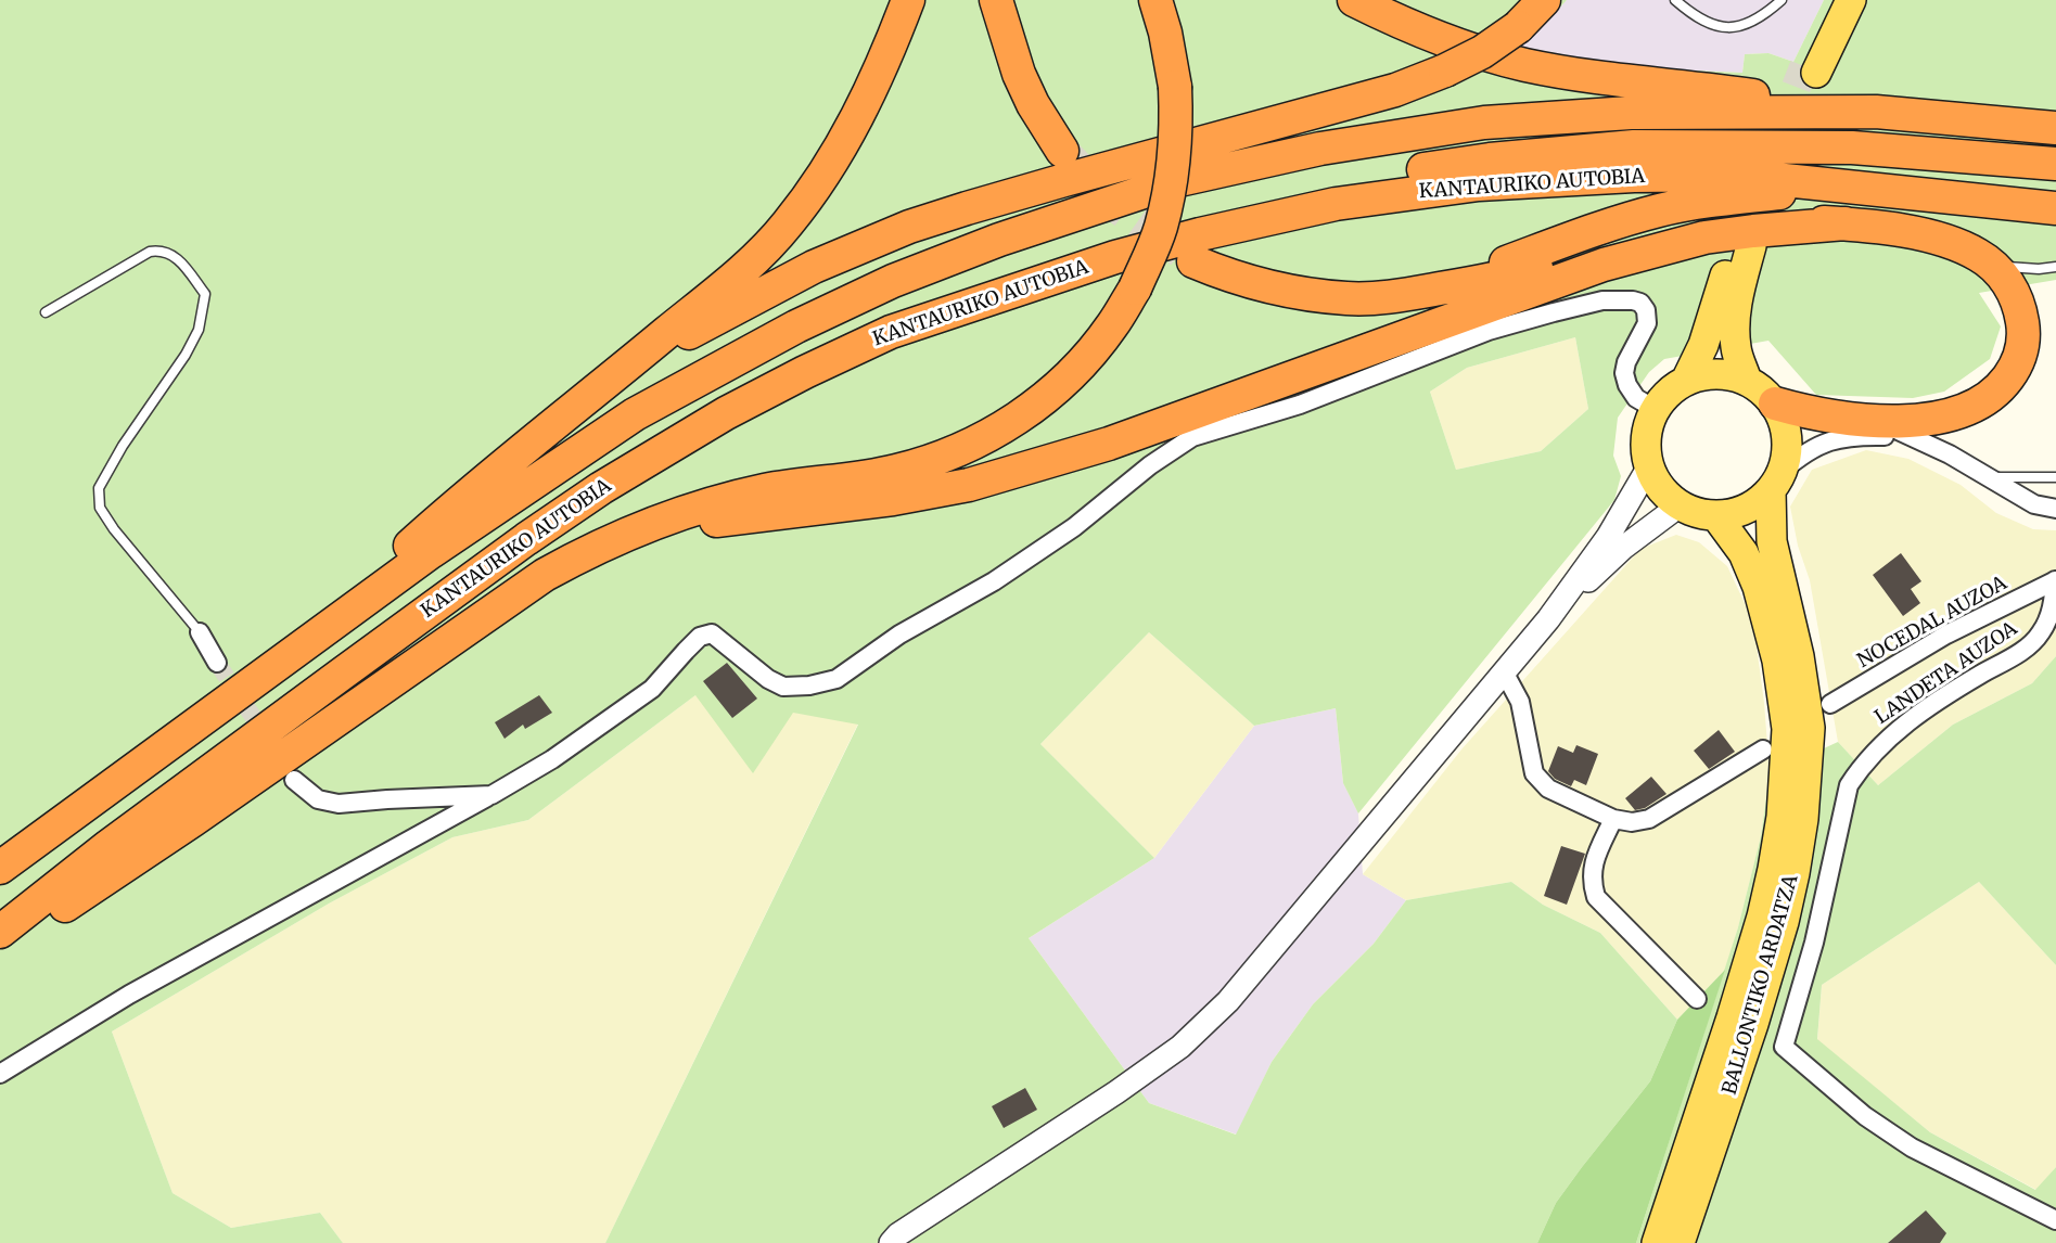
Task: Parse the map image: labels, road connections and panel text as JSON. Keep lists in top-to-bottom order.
{
  "streets": {
    "highway": ["KANTAURIKO AUTOBIA"],
    "main road": ["BALLONTIKO ARDATZA"],
    "street": ["NOCEDAL AUZOA", "LANDETA AUZOA"]
  },
  "crossings": [
    ["NOCEDAL AUZOA", "LANDETA AUZOA"]
  ]
}
